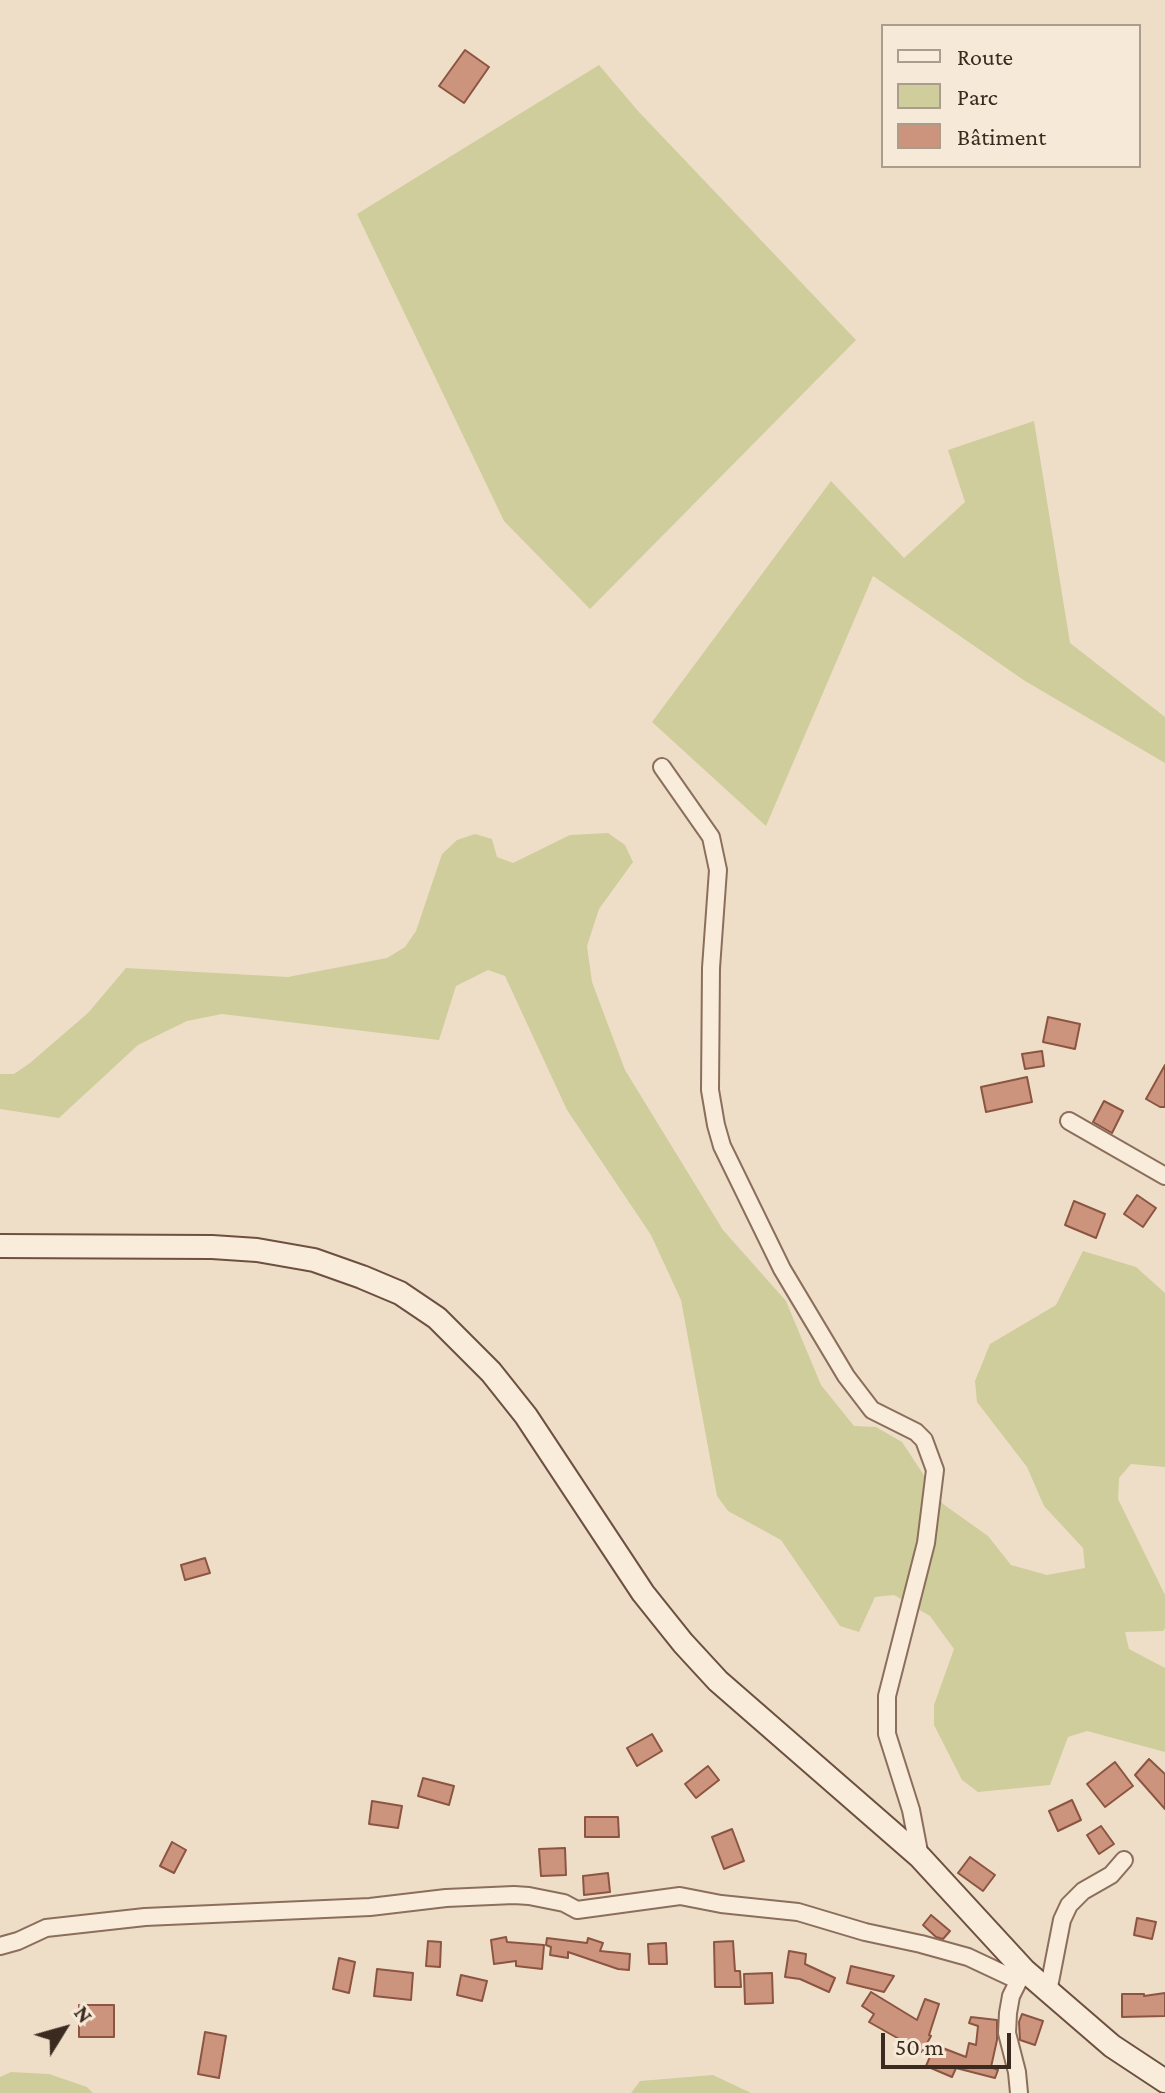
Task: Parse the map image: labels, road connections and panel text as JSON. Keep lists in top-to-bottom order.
{
  "legend": ["Route", "Parc", "Bâtiment"],
  "scale_bar": "50 m",
  "north": "top right"
}
